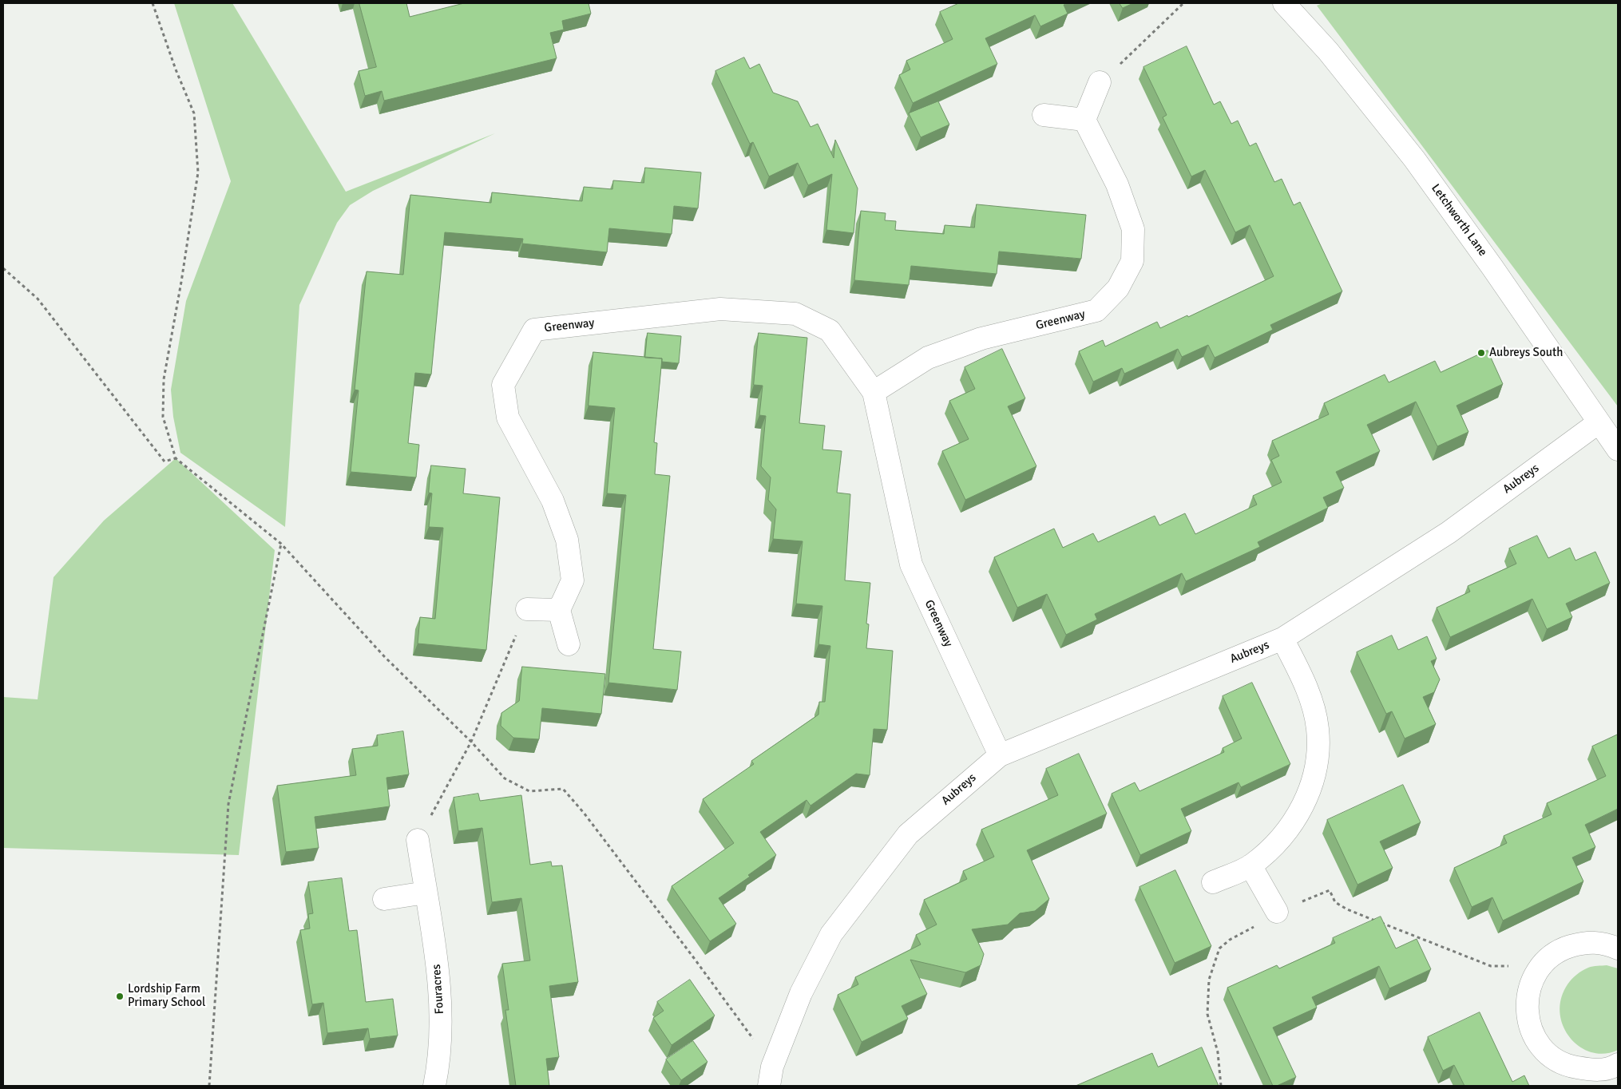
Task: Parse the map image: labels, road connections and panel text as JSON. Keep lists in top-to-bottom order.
{
  "streets": {
    "street": [
      "Letchworth Lane",
      "Greenway",
      "Aubreys",
      "Fouracres"
    ]
  },
  "crossings": [
    ["Letchworth Lane", "Aubreys"],
    ["Greenway", "Aubreys"]
  ],
  "places": ["Aubreys South", "Lordship Farm Primary School"]
}
